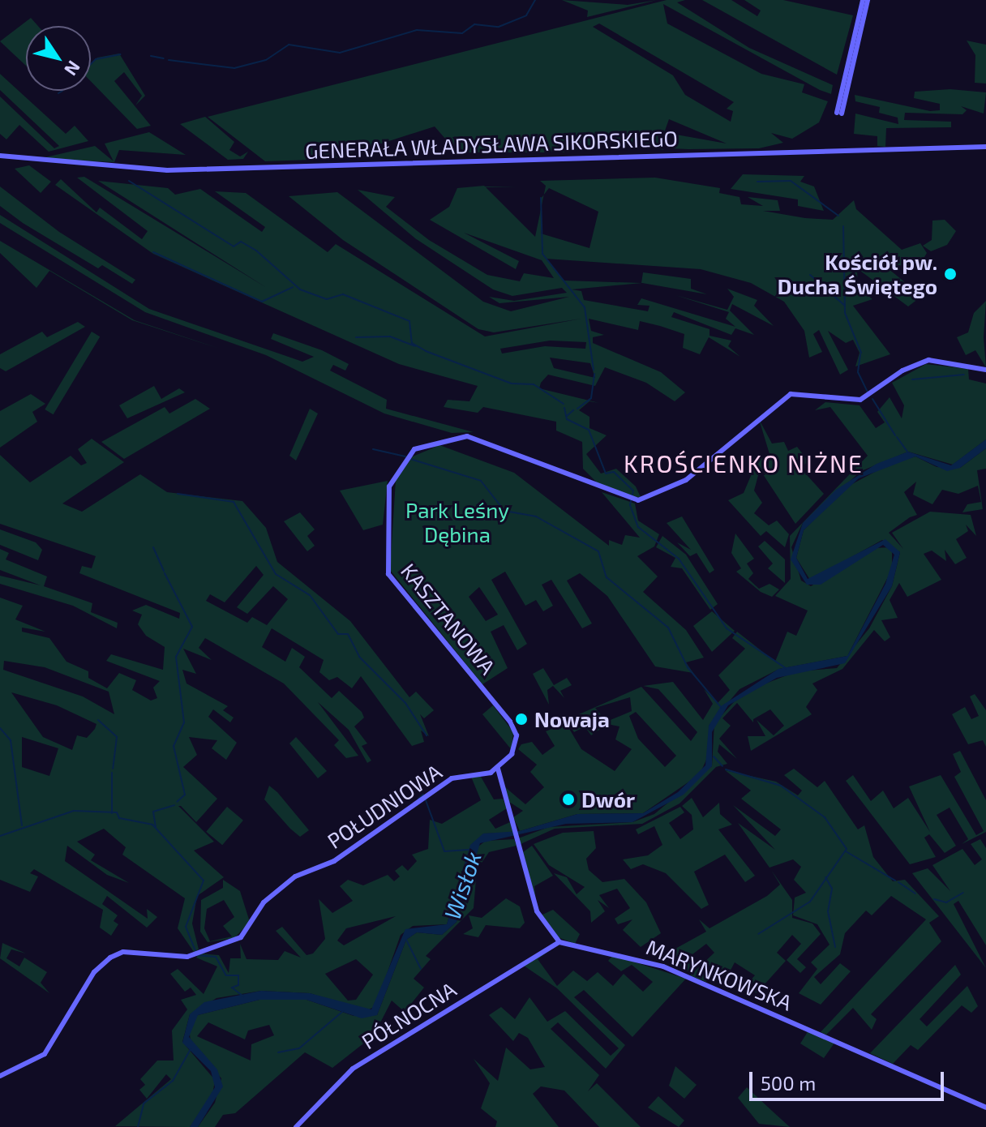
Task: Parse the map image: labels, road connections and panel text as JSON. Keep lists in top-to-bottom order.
{
  "streets": {
    "street": [
      "GENERAŁA WŁADYSŁAWA SIKORSKIEGO",
      "KASZTANOWA",
      "POŁUDNIOWA",
      "MARYNKOWSKA",
      "PÓŁNOCNA"
    ]
  },
  "crossings": [
    ["KASZTANOWA", "POŁUDNIOWA"],
    ["POŁUDNIOWA", "MARYNKOWSKA"],
    ["MARYNKOWSKA", "PÓŁNOCNA"]
  ],
  "districts": ["KROŚCIENKO NIŻNE"],
  "water": ["Wisłok"],
  "parks": ["Park Leśny Dębina"],
  "places": ["Kościół pw. Ducha Świętego", "Nowaja", "Dwór"],
  "scale_bar": "500 m",
  "north": "bottom right"
}
